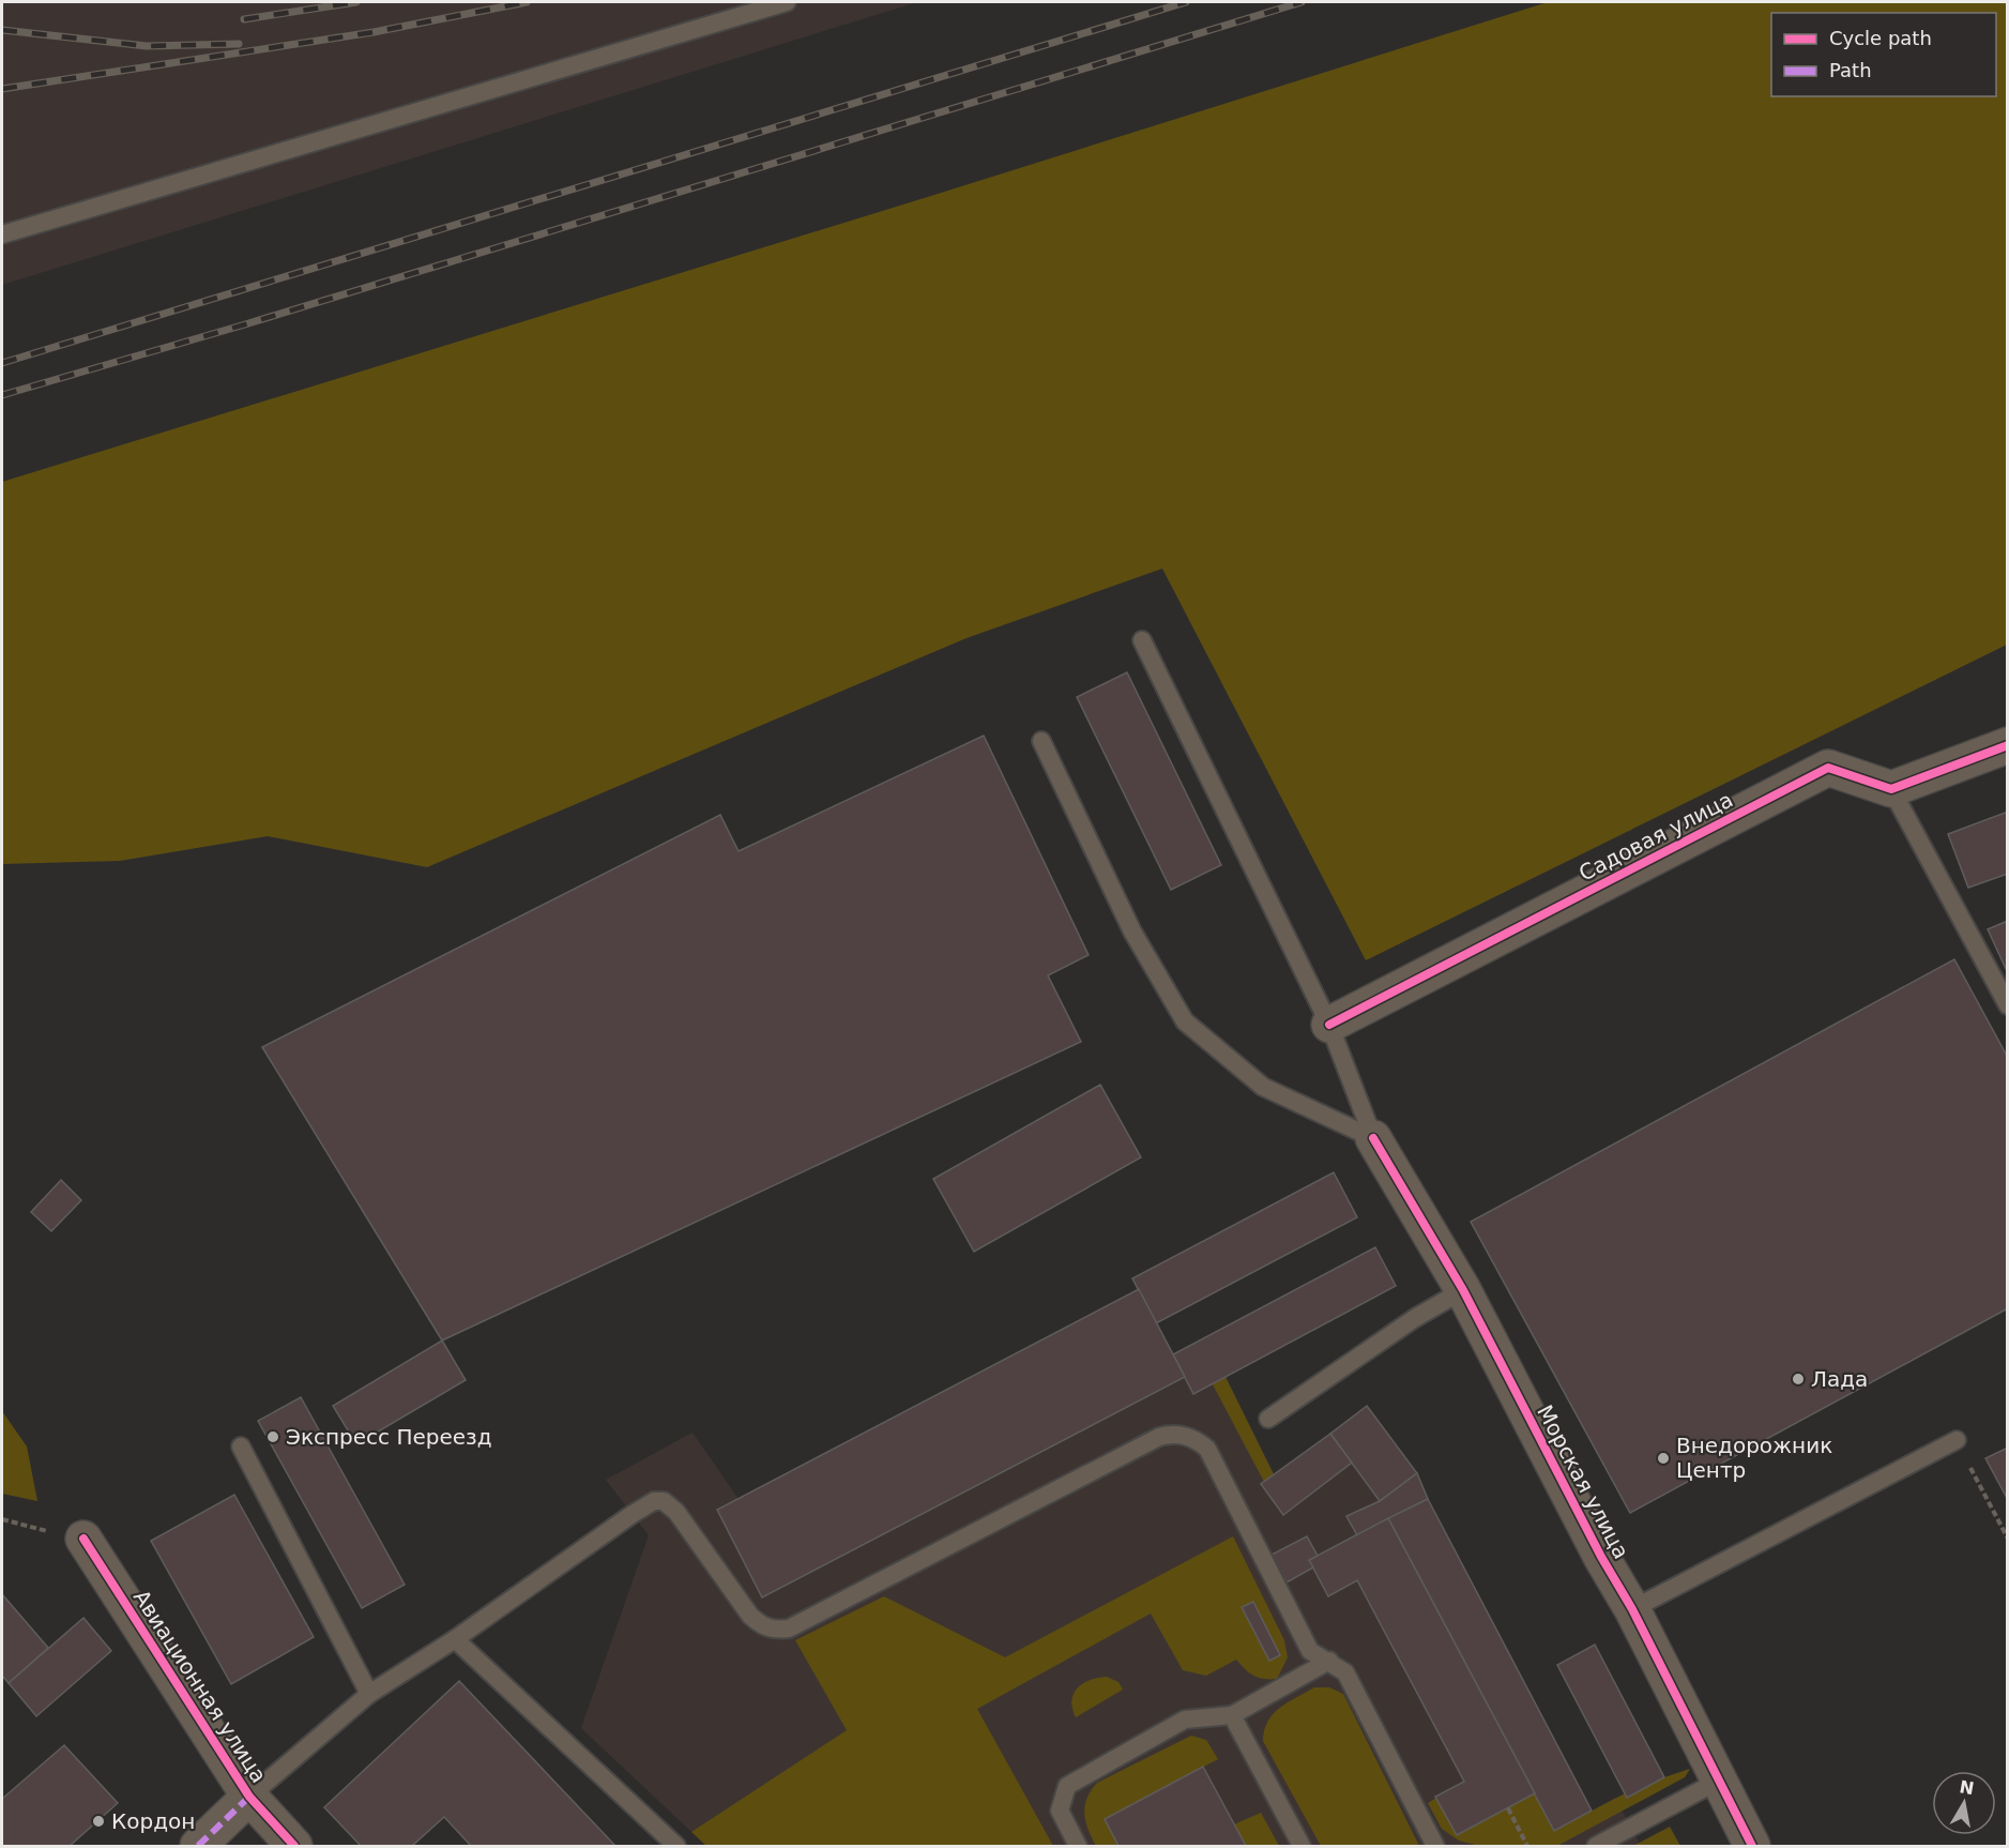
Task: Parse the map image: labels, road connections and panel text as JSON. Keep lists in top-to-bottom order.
{
  "streets": {
    "street": ["Садовая улица", "Морская улица", "Авиационная улица"]
  },
  "places": [
    "Лада",
    "Экспресс Переезд",
    "Внедорожник Центр",
    "Кордон"
  ],
  "legend": ["Cycle path", "Path"],
  "north": "top"
}
